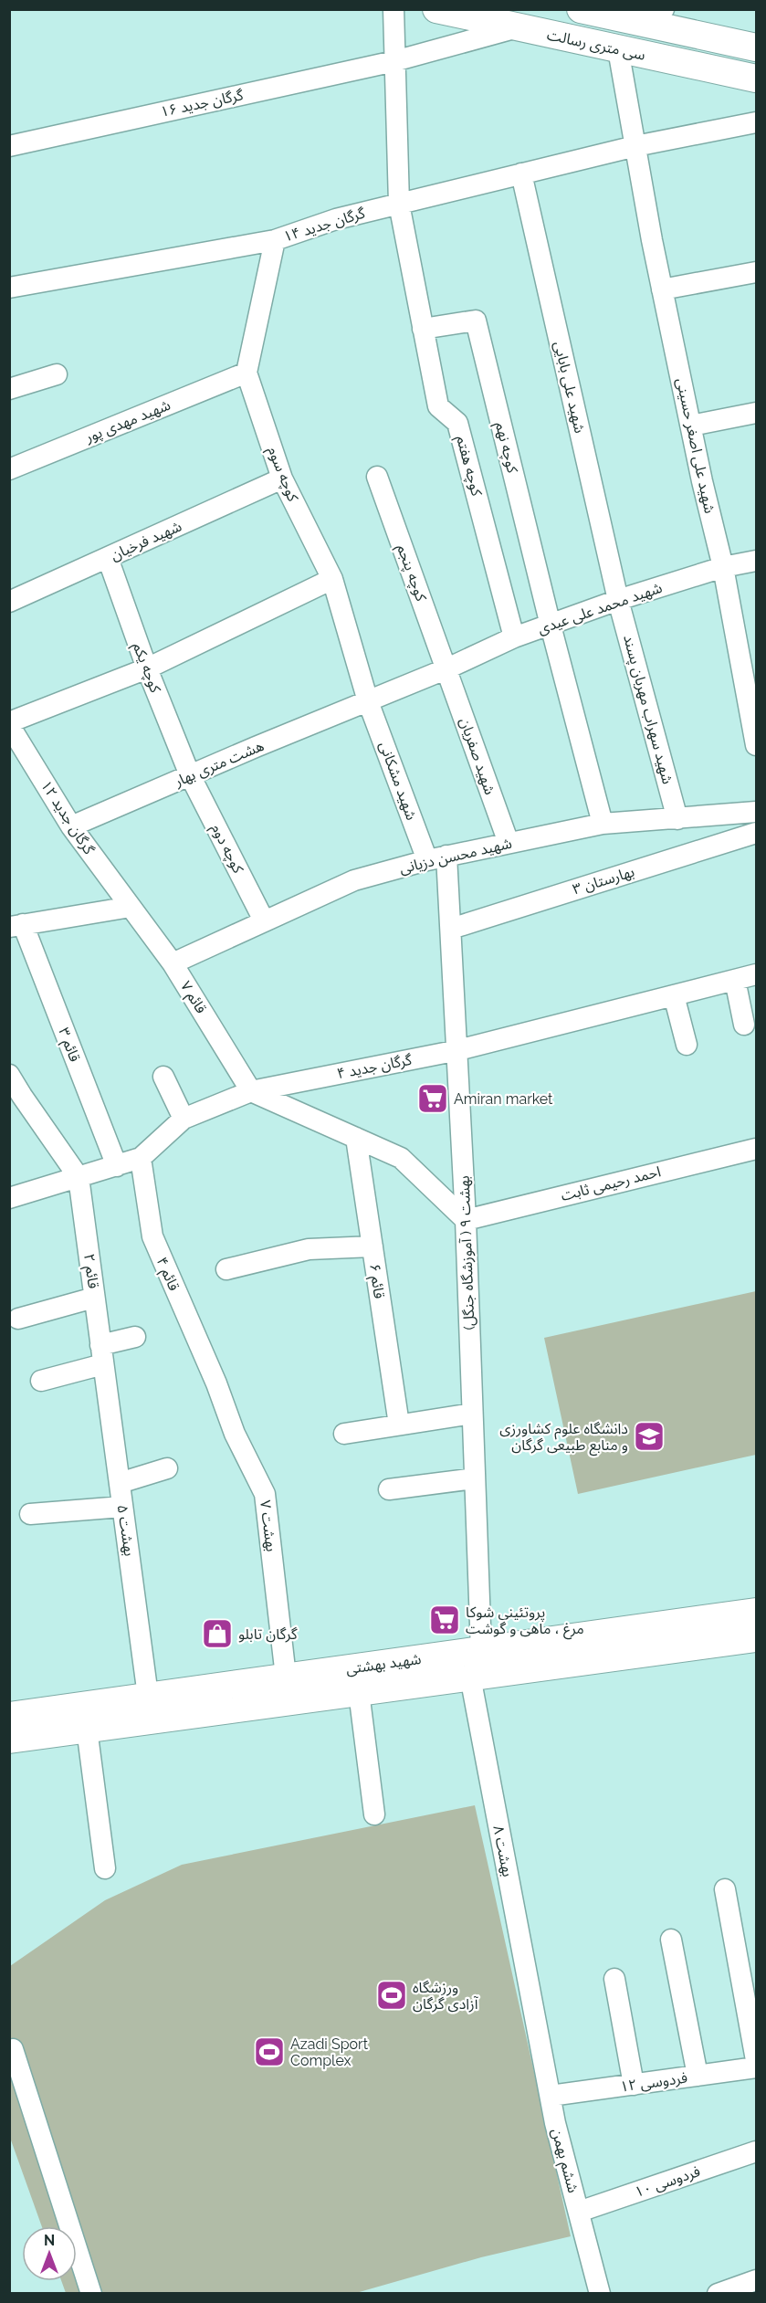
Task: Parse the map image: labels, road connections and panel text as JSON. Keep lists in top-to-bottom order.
{
  "streets": {
    "main road": ["سی متری رسالت", "شهید بهشتی"],
    "street": [
      "گرگان جدید ۱۶",
      "گرگان جدید ۱۴",
      "شهید علی بابایی",
      "شهید مهدی پور",
      "شهید علی اصغر حسینی",
      "کوچه نهم",
      "کوچه هفتم",
      "کوچه سوم",
      "شهید فرخیان",
      "کوچه پنجم",
      "شهید محمد علی عیدی",
      "کوچه یکم",
      "شهید سهراب مهربان پسند",
      "شهید صفریان",
      "هشت متری بهار",
      "شهید مشکانی",
      "گرگان جدید ۱۲",
      "کوچه دوم",
      "شهید محسن دزیانی",
      "بهارستان ۳",
      "۷ قائم",
      "۳ قائم",
      "گرگان جدید ۴",
      "احمد رحیمی ثابت",
      "بهشت ۹ ( آموزشگاه جنگل)",
      "۲ قائم",
      "قائم ۴",
      "قائم ۶",
      "بهشت ۷",
      "بهشت ۵",
      "۸ بهشت",
      "۱۲ فردوسی",
      "ششم بهمن",
      "۱۰ فردوسی"
    ]
  },
  "crossings": [
    ["سی متری رسالت", "گرگان جدید ۱۶"],
    ["سی متری رسالت", "شهید علی اصغر حسینی"],
    ["گرگان جدید ۱۶", "کوچه هفتم"],
    ["گرگان جدید ۱۴", "شهید علی بابایی"],
    ["گرگان جدید ۱۴", "شهید علی اصغر حسینی"],
    ["گرگان جدید ۱۴", "کوچه هفتم"],
    ["شهید علی بابایی", "شهید محمد علی عیدی"],
    ["شهید علی بابایی", "شهید سهراب مهربان پسند"],
    ["شهید مهدی پور", "کوچه سوم"],
    ["شهید علی اصغر حسینی", "شهید محمد علی عیدی"],
    ["کوچه نهم", "کوچه هفتم"],
    ["کوچه نهم", "شهید محمد علی عیدی"],
    ["کوچه هفتم", "شهید محمد علی عیدی"],
    ["کوچه سوم", "شهید فرخیان"],
    ["کوچه سوم", "هشت متری بهار"],
    ["کوچه سوم", "شهید مشکانی"],
    ["شهید فرخیان", "کوچه یکم"],
    ["کوچه پنجم", "شهید محمد علی عیدی"],
    ["کوچه پنجم", "شهید صفریان"],
    ["کوچه پنجم", "هشت متری بهار"],
    ["شهید محمد علی عیدی", "شهید سهراب مهربان پسند"],
    ["شهید محمد علی عیدی", "شهید صفریان"],
    ["شهید محمد علی عیدی", "هشت متری بهار"],
    ["کوچه یکم", "هشت متری بهار"],
    ["کوچه یکم", "کوچه دوم"],
    ["شهید سهراب مهربان پسند", "شهید محسن دزیانی"],
    ["شهید صفریان", "هشت متری بهار"],
    ["شهید صفریان", "شهید محسن دزیانی"],
    ["هشت متری بهار", "شهید مشکانی"],
    ["هشت متری بهار", "گرگان جدید ۱۲"],
    ["هشت متری بهار", "کوچه دوم"],
    ["شهید مشکانی", "شهید محسن دزیانی"],
    ["شهید مشکانی", "بهشت ۹ ( آموزشگاه جنگل)"],
    ["گرگان جدید ۱۲", "۷ قائم"],
    ["کوچه دوم", "شهید محسن دزیانی"],
    ["شهید محسن دزیانی", "۷ قائم"],
    ["شهید محسن دزیانی", "بهشت ۹ ( آموزشگاه جنگل)"],
    ["بهارستان ۳", "بهشت ۹ ( آموزشگاه جنگل)"],
    ["۷ قائم", "گرگان جدید ۴"],
    ["۳ قائم", "گرگان جدید ۴"],
    ["گرگان جدید ۴", "بهشت ۹ ( آموزشگاه جنگل)"],
    ["گرگان جدید ۴", "۲ قائم"],
    ["گرگان جدید ۴", "قائم ۴"],
    ["احمد رحیمی ثابت", "بهشت ۹ ( آموزشگاه جنگل)"],
    ["بهشت ۹ ( آموزشگاه جنگل)", "شهید بهشتی"],
    ["۲ قائم", "بهشت ۵"],
    ["قائم ۴", "بهشت ۷"],
    ["بهشت ۷", "شهید بهشتی"],
    ["بهشت ۵", "شهید بهشتی"],
    ["شهید بهشتی", "۸ بهشت"],
    ["۸ بهشت", "ششم بهمن"],
    ["۱۲ فردوسی", "ششم بهمن"],
    ["ششم بهمن", "۱۰ فردوسی"]
  ],
  "places": {
    "supermarket": ["Amiran market", "پروتئینی شوکا مرغ‌ ، ماهی و گوشت"],
    "school or university": ["دانشگاه علوم کشاورزی و منابع طبیعی گرگان"],
    "shop": ["گرگان تابلو"],
    "sports": ["ورزشگاه آزادی گرگان", "Azadi Sport Complex"]
  },
  "north": "top"
}
